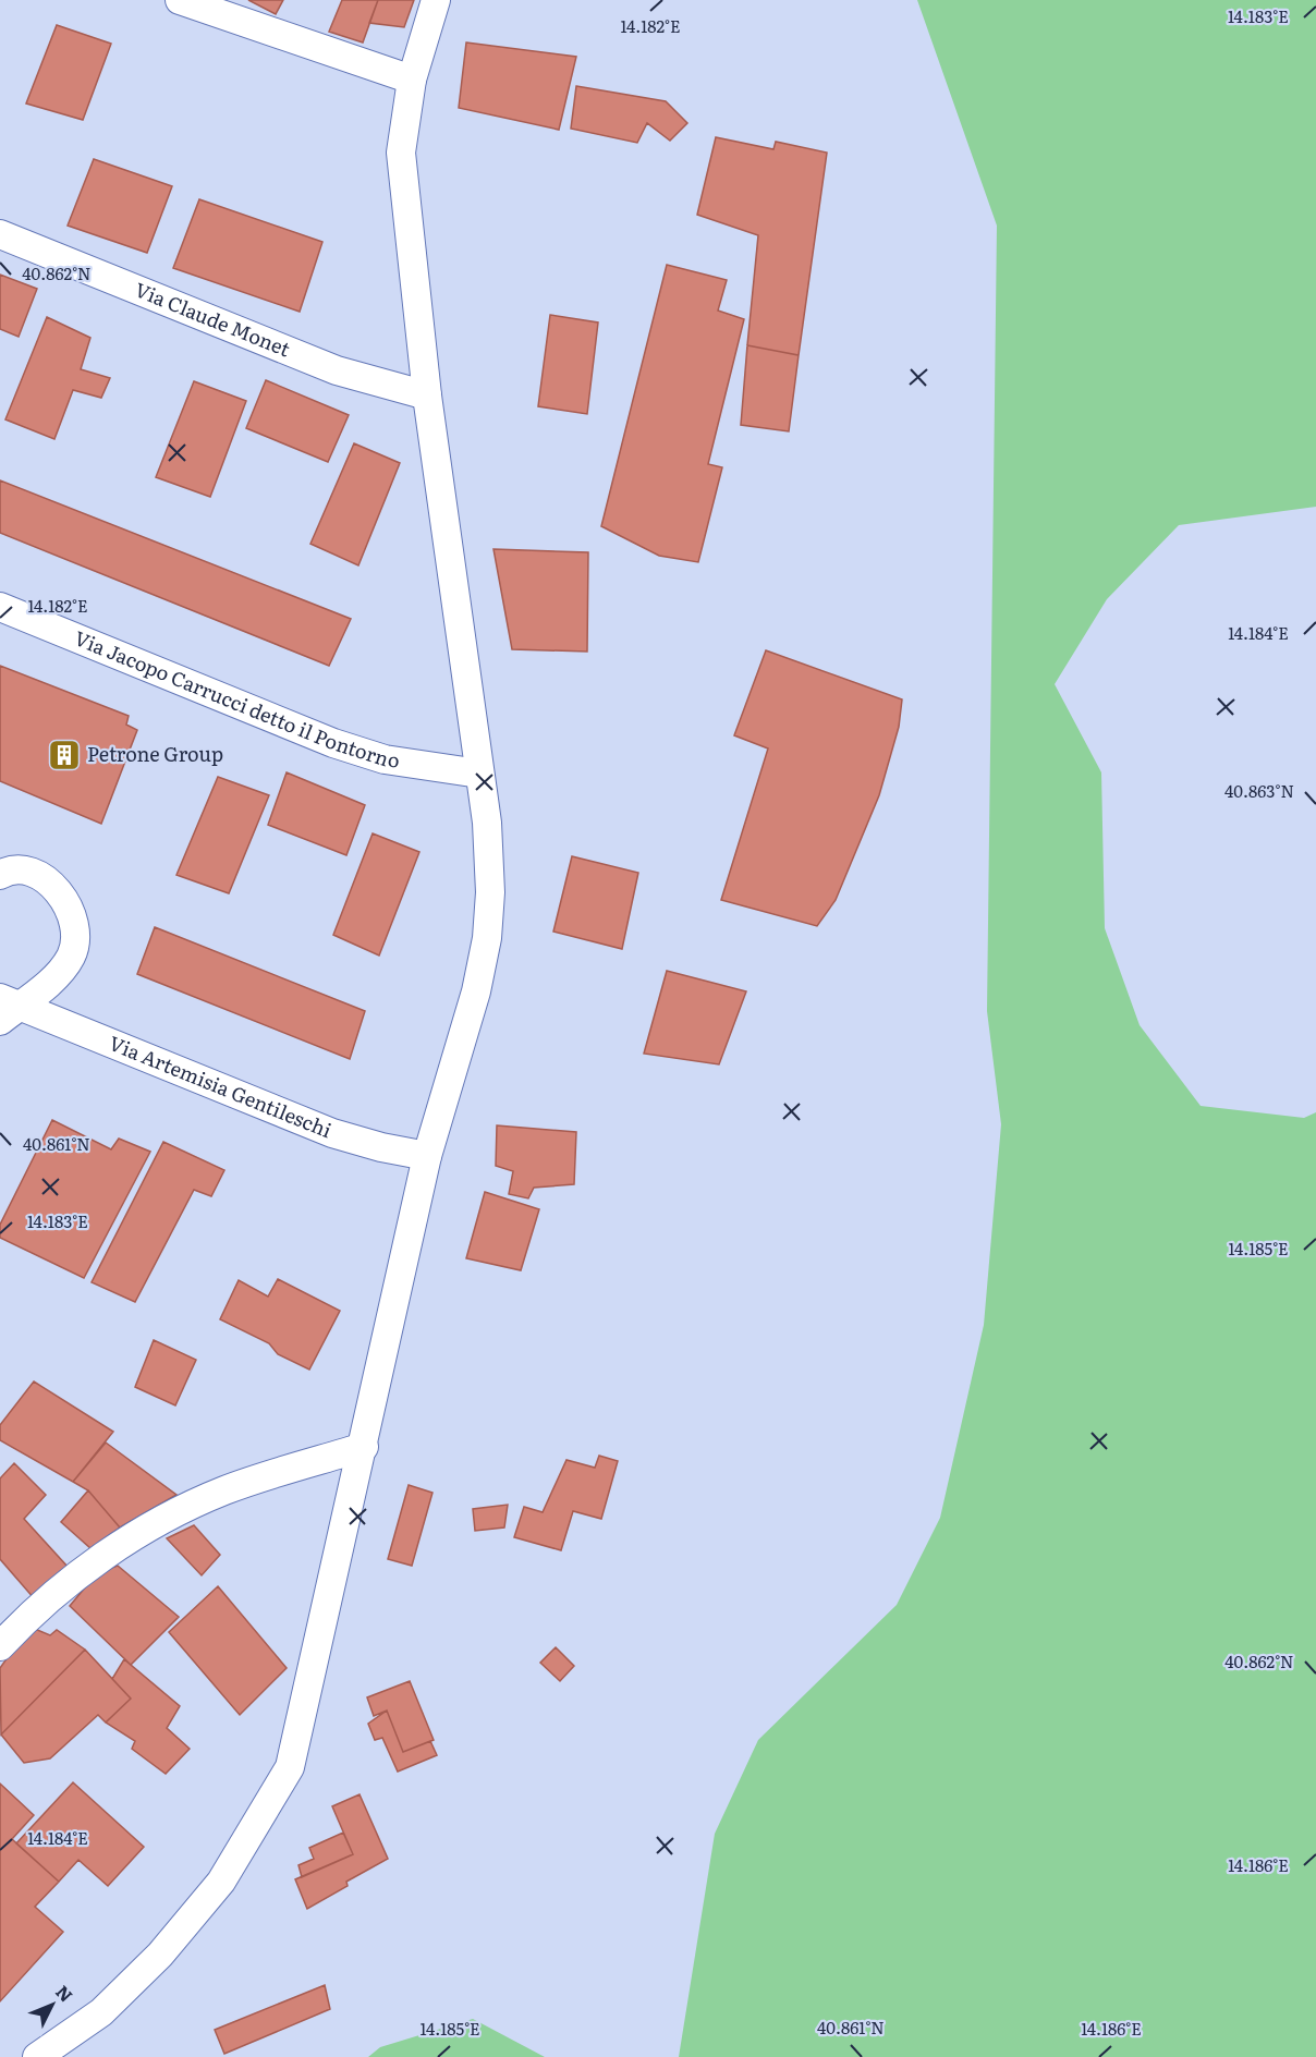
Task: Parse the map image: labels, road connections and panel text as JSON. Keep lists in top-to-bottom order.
{
  "streets": {
    "street": ["Via Claude Monet", "Via Jacopo Carrucci detto il Pontorno", "Via Artemisia Gentileschi"]
  },
  "places": {
    "building": ["Petrone Group"]
  },
  "north": "top right",
  "coordinates": [
    "14.183°E",
    "14.182°E",
    "40.862°N",
    "14.184°E",
    "40.863°N",
    "40.861°N",
    "14.185°E",
    "14.186°E"
  ]
}
